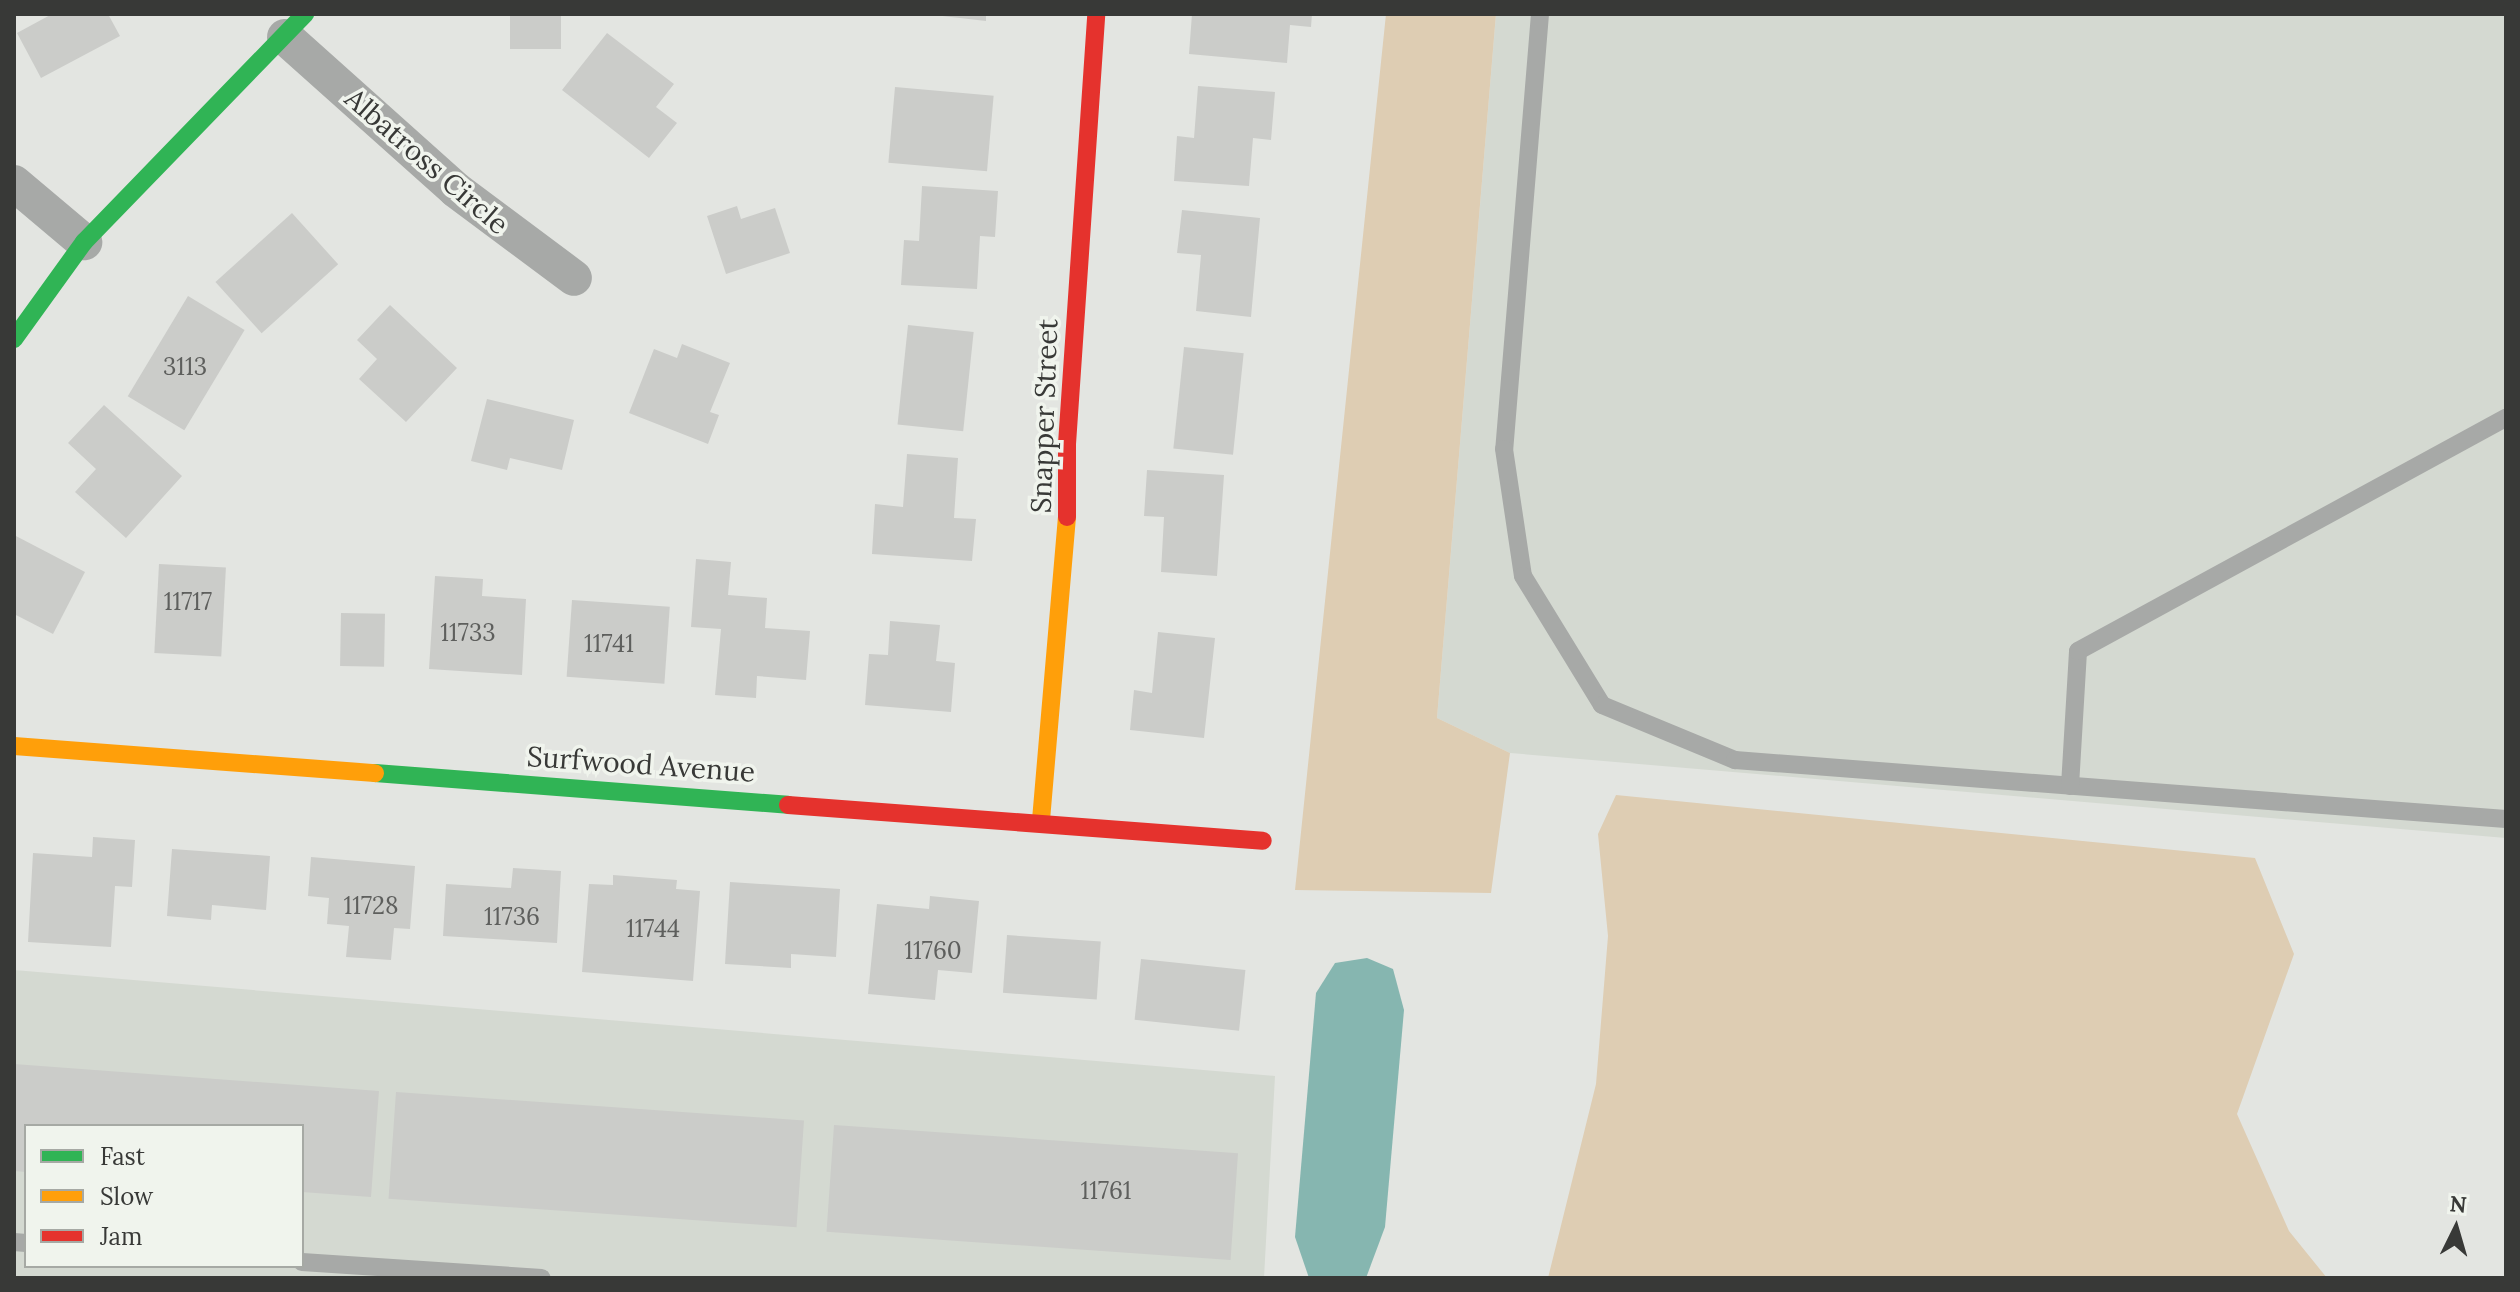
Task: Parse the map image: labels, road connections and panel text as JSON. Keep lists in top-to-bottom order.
{
  "streets": {
    "street": ["Albatross Circle", "Snapper Street", "Surfwood Avenue"]
  },
  "crossings": [
    ["Snapper Street", "Surfwood Avenue"]
  ],
  "house_numbers": [
    "3113",
    "11717",
    "11733",
    "11741",
    "11728",
    "11736",
    "11744",
    "11760",
    "11761"
  ],
  "legend": ["Fast", "Slow", "Jam"],
  "north": "top"
}
